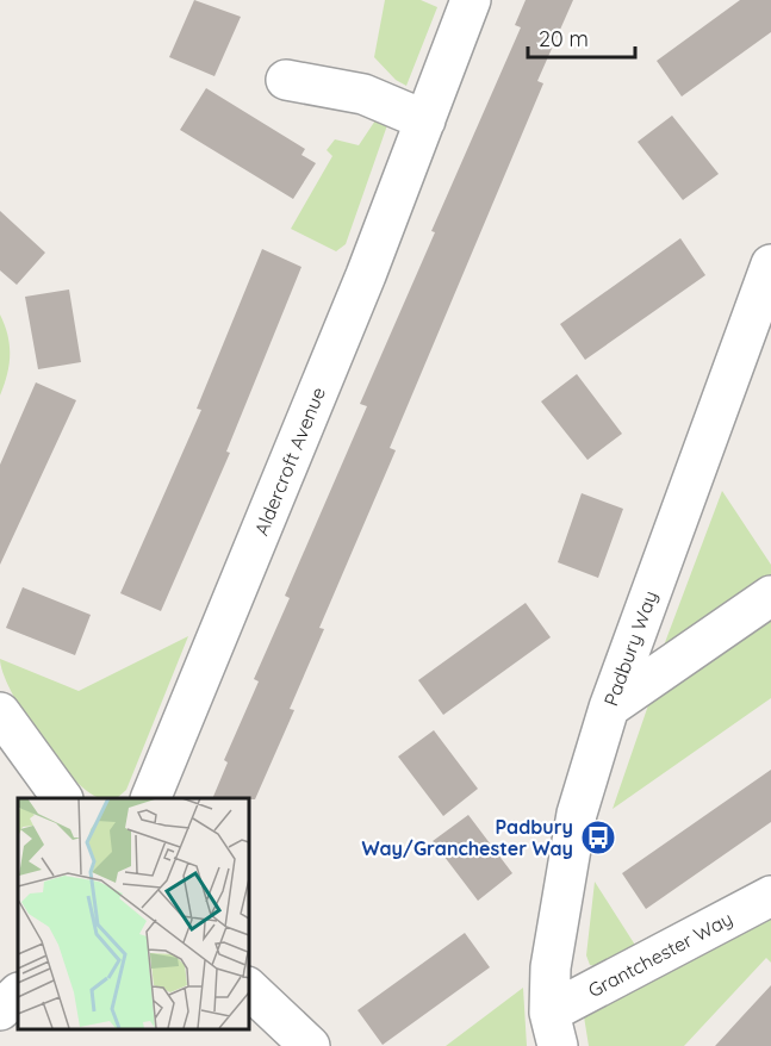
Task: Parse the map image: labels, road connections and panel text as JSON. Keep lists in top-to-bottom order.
{
  "streets": {
    "street": ["Aldercroft Avenue", "Padbury Way", "Grantchester Way"]
  },
  "crossings": [
    ["Padbury Way", "Grantchester Way"]
  ],
  "places": {
    "bus stop": ["Padbury Way/Granchester Way"]
  },
  "scale_bar": "20 m"
}
